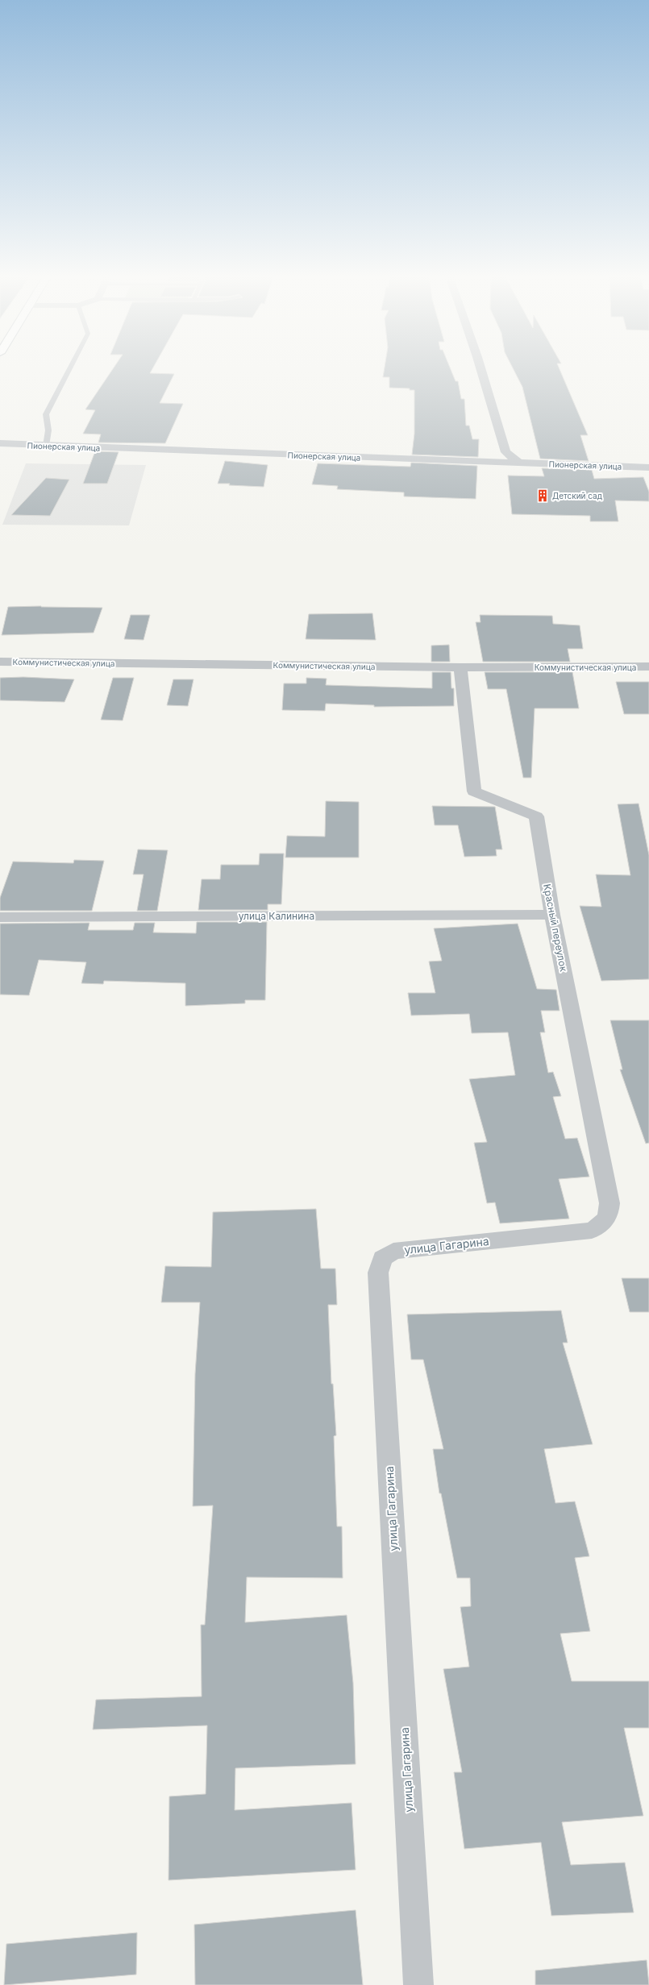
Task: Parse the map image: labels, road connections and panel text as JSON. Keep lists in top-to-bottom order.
{
  "streets": {
    "street": [
      "Пионерская улица",
      "Коммунистическая улица",
      "улица Калинина",
      "Красный переулок",
      "улица Гагарина"
    ]
  },
  "crossings": [
    ["Коммунистическая улица", "Красный переулок"],
    ["улица Калинина", "Красный переулок"],
    ["Красный переулок", "улица Гагарина"]
  ],
  "places": {
    "building": ["Детский сад"]
  }
}
